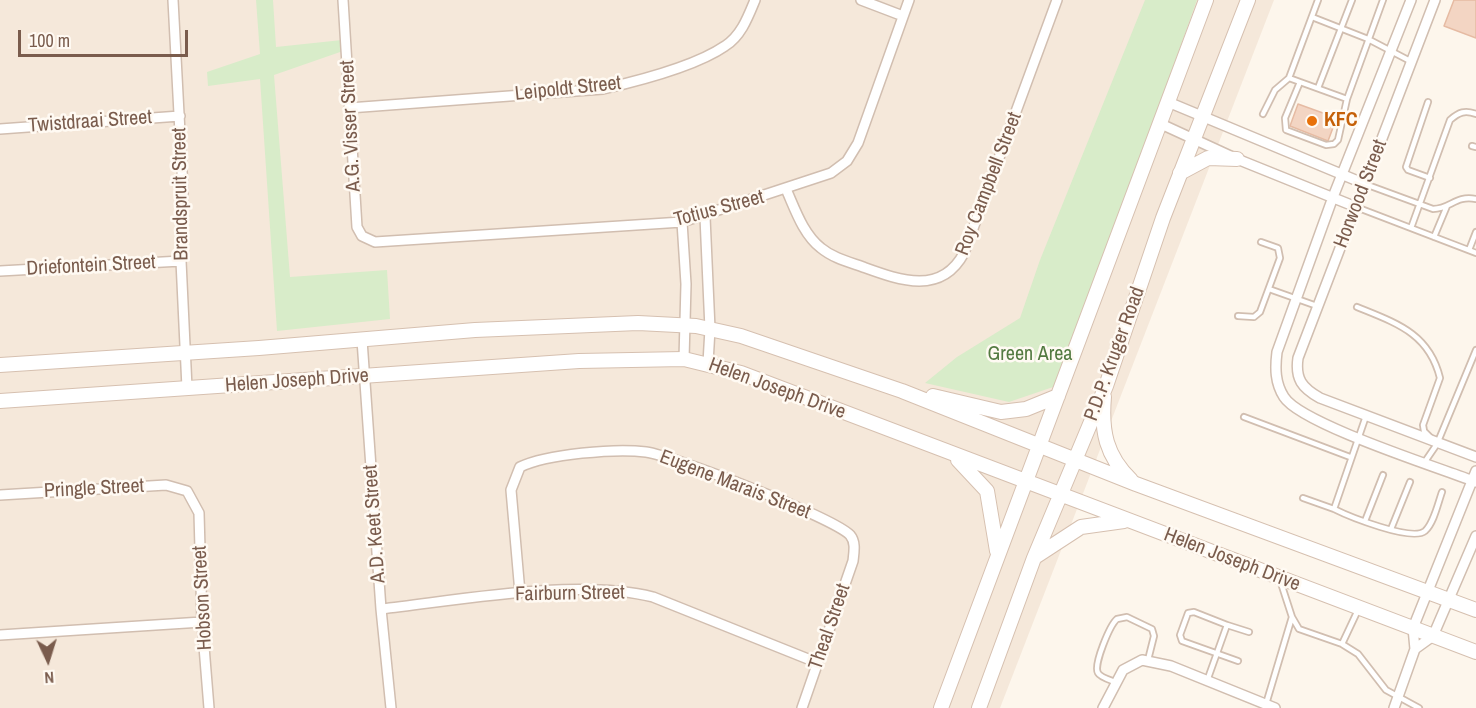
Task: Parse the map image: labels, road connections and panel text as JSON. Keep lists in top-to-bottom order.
{
  "streets": {
    "street": [
      "Leipoldt Street",
      "Twistdraai Street",
      "A.G. Visser Street",
      "Roy Campbell Street",
      "Brandspruit Street",
      "Horwood Street",
      "Totius Street",
      "Driefontein Street",
      "P.D.P. Kruger Road",
      "Helen Joseph Drive",
      "Eugene Marais Street",
      "Pringle Street",
      "A.D. Keet Street",
      "Fairburn Street",
      "Hobson Street",
      "Theal Street"
    ]
  },
  "crossings": [
    ["Leipoldt Street", "A.G. Visser Street"],
    ["Twistdraai Street", "Brandspruit Street"],
    ["A.G. Visser Street", "Totius Street"],
    ["Roy Campbell Street", "Totius Street"],
    ["Brandspruit Street", "Driefontein Street"],
    ["Brandspruit Street", "Helen Joseph Drive"],
    ["P.D.P. Kruger Road", "Helen Joseph Drive"],
    ["Helen Joseph Drive", "A.D. Keet Street"],
    ["Eugene Marais Street", "Fairburn Street"],
    ["Eugene Marais Street", "Theal Street"],
    ["Pringle Street", "Hobson Street"],
    ["A.D. Keet Street", "Fairburn Street"],
    ["Fairburn Street", "Theal Street"]
  ],
  "parks": ["Green Area"],
  "places": ["KFC"],
  "scale_bar": "100 m",
  "north": "bottom"
}
